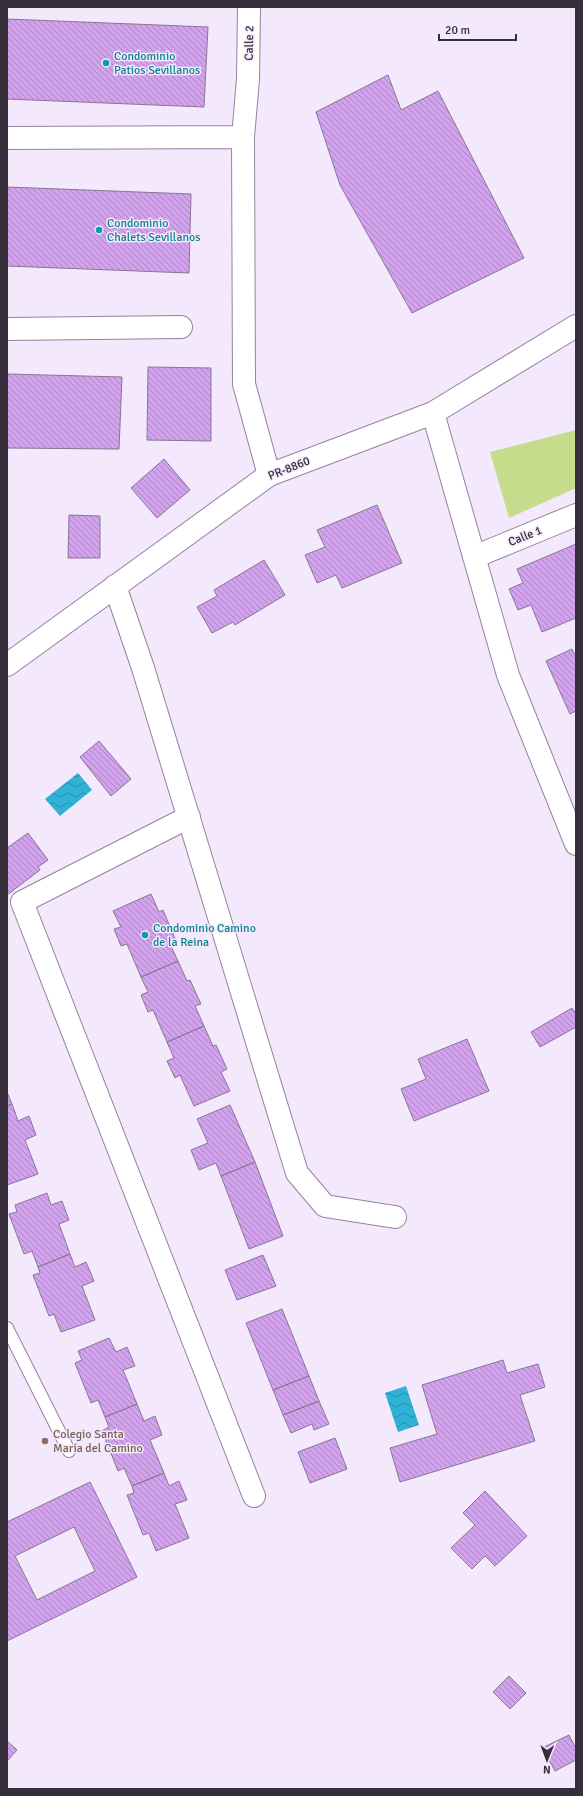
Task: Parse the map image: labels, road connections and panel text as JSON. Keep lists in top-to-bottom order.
{
  "streets": {
    "street": ["Calle 2", "PR-8860", "Calle 1"]
  },
  "crossings": [
    ["Calle 2", "PR-8860"]
  ],
  "places": [
    "Condominio Patios Sevillanos",
    "Condominio Chalets Sevillanos",
    "Condominio Camino de la Reina",
    "Colegio Santa María del Camino"
  ],
  "scale_bar": "20 m",
  "north": "bottom"
}
